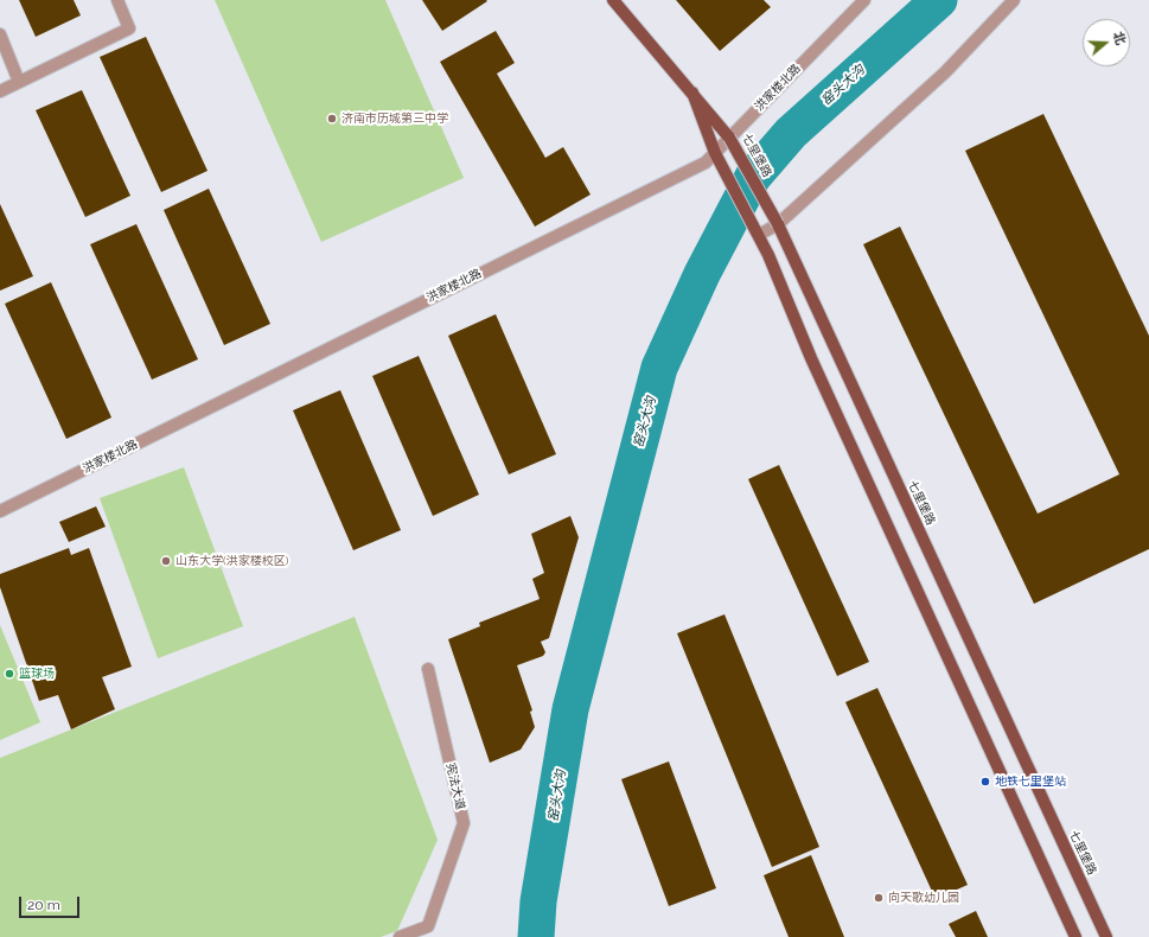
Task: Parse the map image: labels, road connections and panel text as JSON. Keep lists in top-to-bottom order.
{
  "streets": {
    "main road": ["七里堡路"],
    "street": ["洪家楼北路", "宪法大道"]
  },
  "crossings": [
    ["洪家楼北路", "七里堡路"]
  ],
  "water": ["窑头大沟"],
  "places": [
    "济南市历城第三中学",
    "山东大学(洪家楼校区)",
    "篮球场",
    "地铁七里堡站",
    "向天歌幼儿园"
  ],
  "scale_bar": "20 m",
  "north": "right"
}
